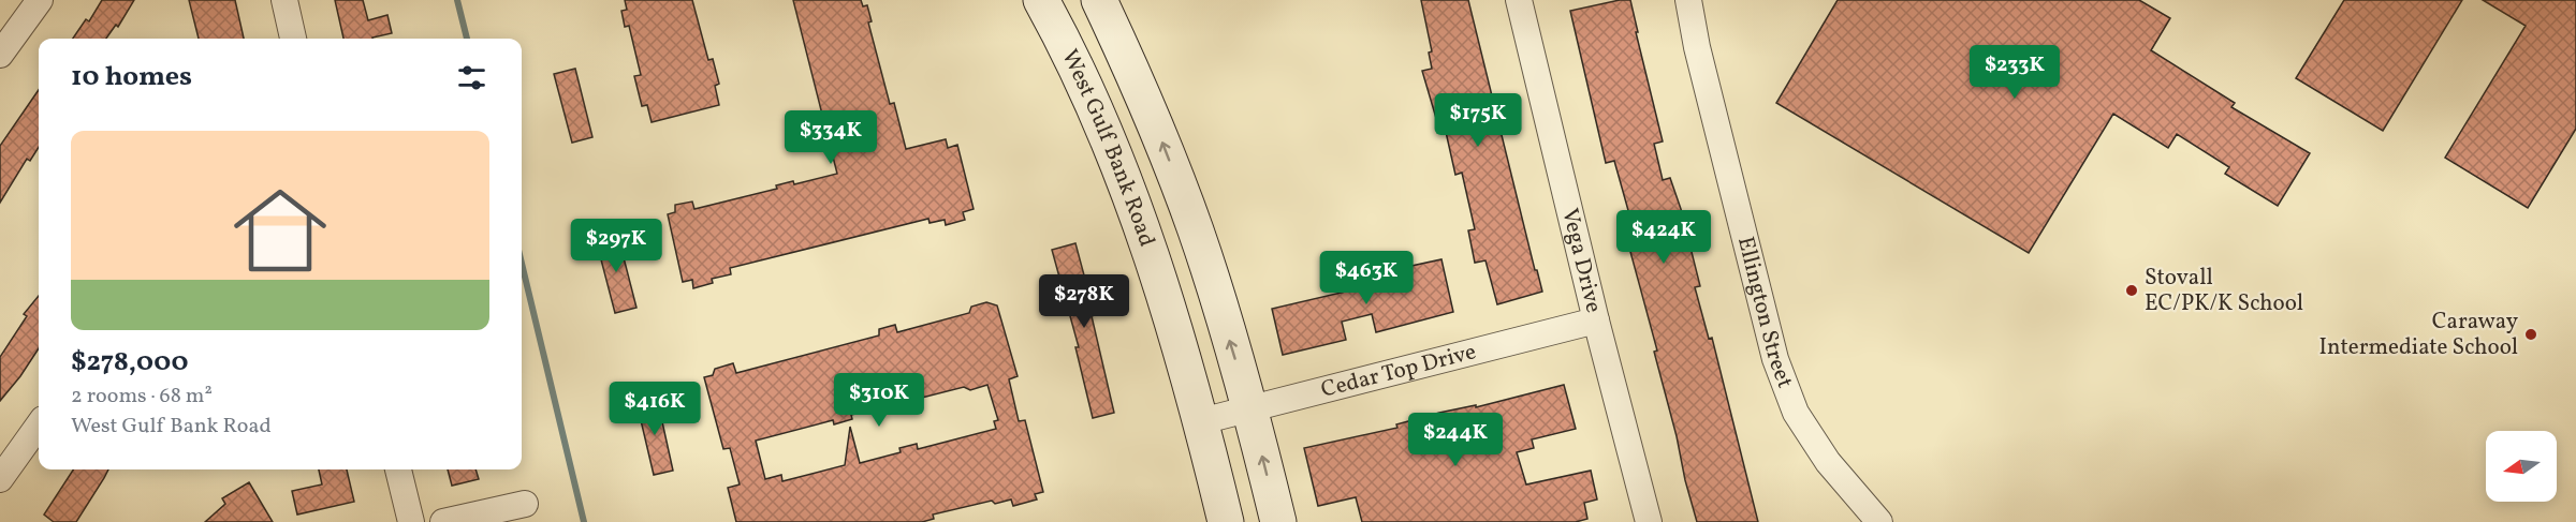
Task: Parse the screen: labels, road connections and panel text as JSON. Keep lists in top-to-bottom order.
{
  "streets": {
    "main road": ["West Gulf Bank Road"],
    "street": ["Vega Drive", "Ellington Street", "Cedar Top Drive"]
  },
  "crossings": [
    ["West Gulf Bank Road", "Cedar Top Drive"],
    ["Vega Drive", "Cedar Top Drive"]
  ],
  "places": ["Stovall EC/PK/K School", "Caraway Intermediate School"],
  "north": "left",
  "page": {
    "heading": "10 homes",
    "price": [
      "$233K",
      "$175K",
      "$334K",
      "$424K",
      "$297K",
      "$463K",
      "$278K",
      "$310K",
      "$416K",
      "$244K"
    ],
    "list": [
      {
        "name": "$278,000",
        "note": "2 rooms · 68 m² · West Gulf Bank Road"
      }
    ]
  }
}
